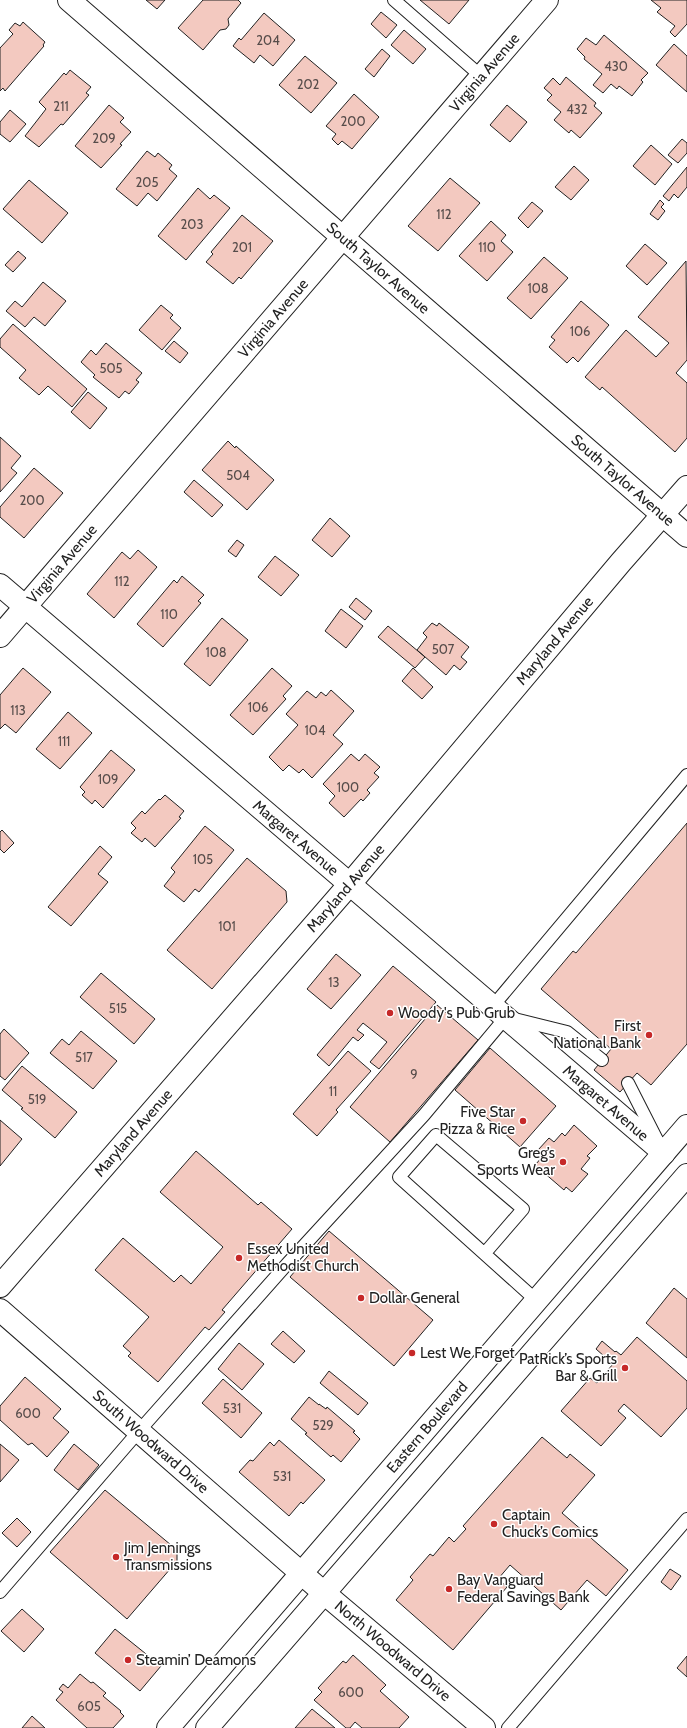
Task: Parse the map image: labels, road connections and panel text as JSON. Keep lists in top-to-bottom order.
{
  "streets": {
    "street": [
      "Virginia Avenue",
      "South Taylor Avenue",
      "Maryland Avenue",
      "Margaret Avenue",
      "Eastern Boulevard",
      "South Woodward Drive",
      "North Woodward Drive"
    ]
  },
  "crossings": [
    ["Virginia Avenue", "South Taylor Avenue"],
    ["Virginia Avenue", "Margaret Avenue"],
    ["South Taylor Avenue", "Maryland Avenue"],
    ["Maryland Avenue", "Margaret Avenue"],
    ["Margaret Avenue", "Eastern Boulevard"],
    ["Eastern Boulevard", "South Woodward Drive"],
    ["Eastern Boulevard", "North Woodward Drive"],
    ["South Woodward Drive", "North Woodward Drive"]
  ],
  "places": [
    "Woody's Pub Grub",
    "First National Bank",
    "Five Star Pizza & Rice",
    "Greg’s Sports Wear",
    "Essex United Methodist Church",
    "Dollar General",
    "Lest We Forget",
    "PatRick’s Sports Bar & Grill",
    "Captain Chuck’s Comics",
    "Jim Jennings Transmissions",
    "Bay Vanguard Federal Savings Bank",
    "Steamin’ Deamons"
  ],
  "house_numbers": [
    "204",
    "430",
    "202",
    "211",
    "432",
    "200",
    "209",
    "205",
    "112",
    "203",
    "201",
    "110",
    "108",
    "106",
    "505",
    "504",
    "200",
    "112",
    "110",
    "507",
    "108",
    "106",
    "113",
    "104",
    "111",
    "109",
    "100",
    "105",
    "101",
    "13",
    "515",
    "517",
    "9",
    "11",
    "519",
    "531",
    "600",
    "529",
    "531",
    "600",
    "605"
  ]
}
